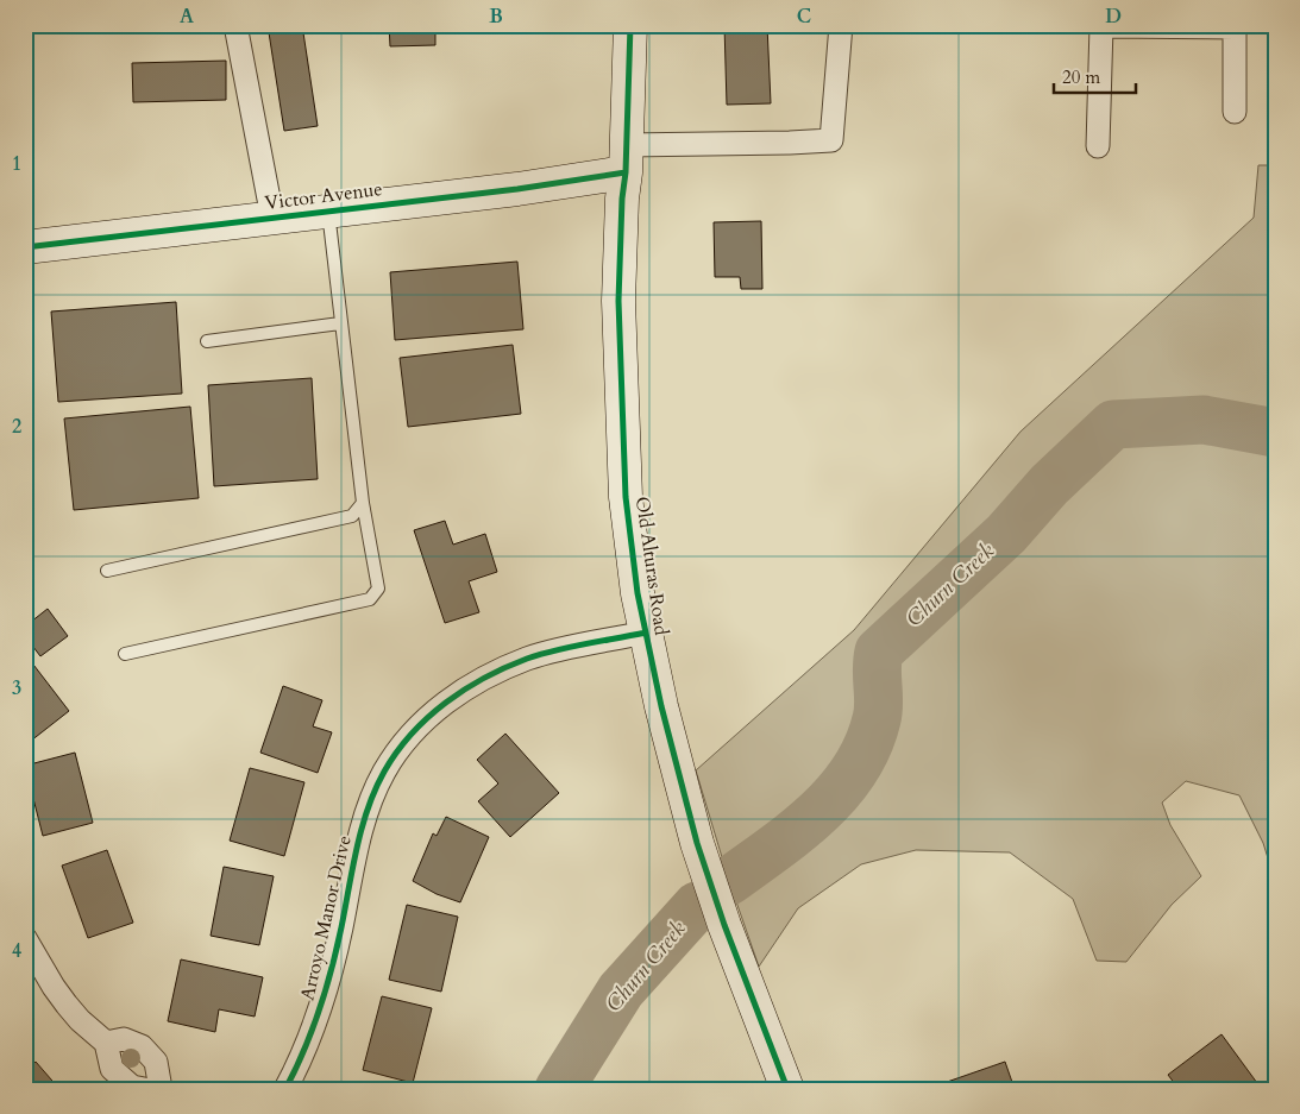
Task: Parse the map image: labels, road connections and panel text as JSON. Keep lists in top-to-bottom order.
{
  "streets": {
    "main road": ["Victor Avenue", "Old Alturas Road"],
    "street": ["Arroyo Manor Drive"]
  },
  "crossings": [
    ["Victor Avenue", "Old Alturas Road"],
    ["Old Alturas Road", "Arroyo Manor Drive"]
  ],
  "water": ["Churn Creek"],
  "scale_bar": "20 m",
  "grid": {
    "columns": [
      "A",
      "B",
      "C",
      "D"
    ],
    "rows": [
      "1",
      "2",
      "3",
      "4"
    ]
  }
}
